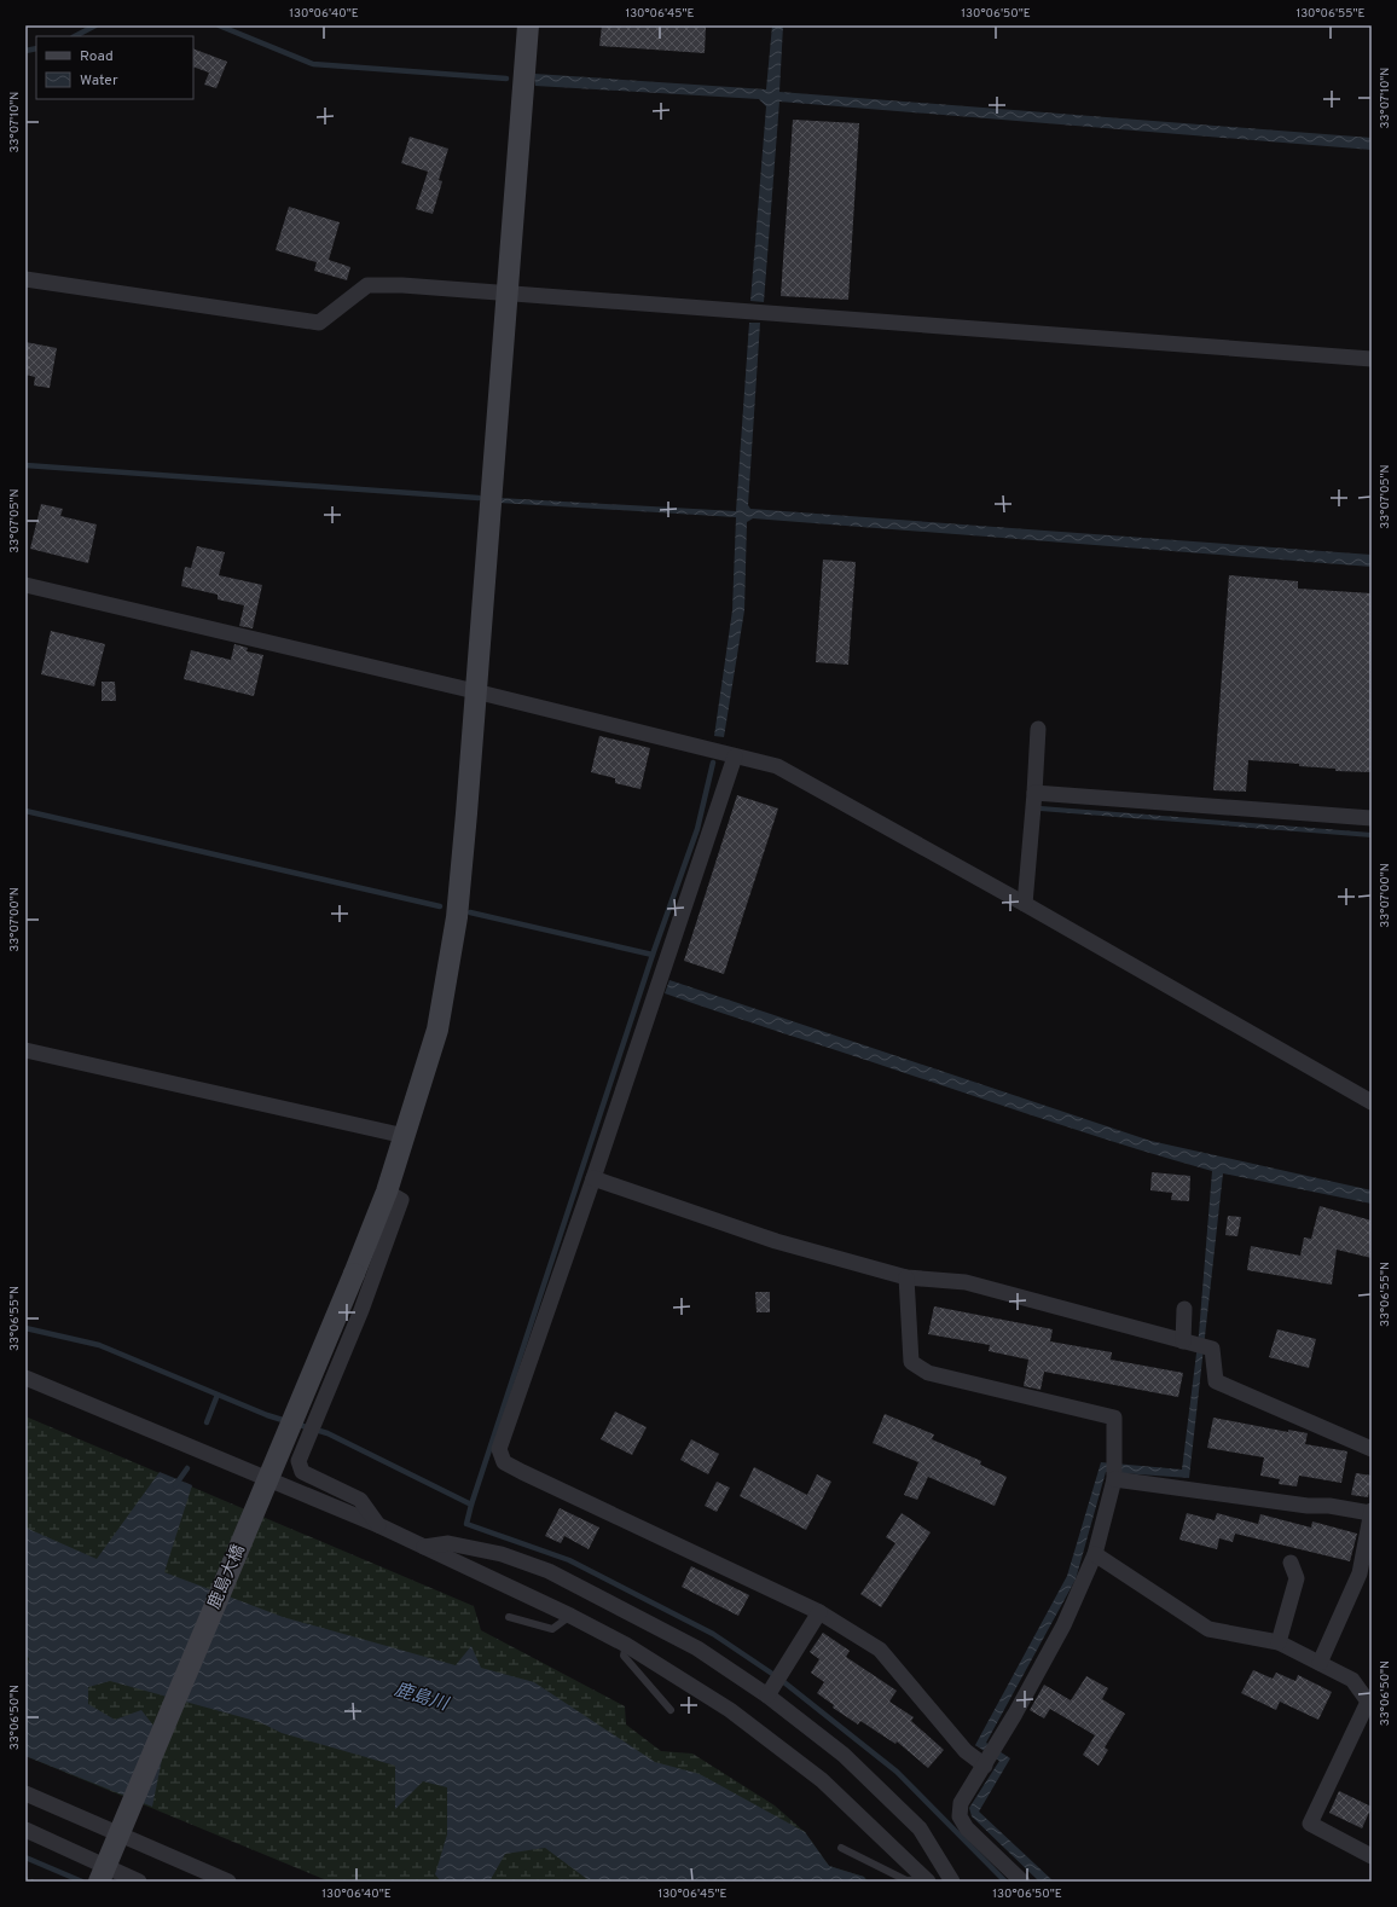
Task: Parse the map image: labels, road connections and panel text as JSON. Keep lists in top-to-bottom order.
{
  "streets": {
    "street": ["鹿島大橋"]
  },
  "water": ["鹿島川"],
  "legend": ["Road", "Water"],
  "coordinates": [
    "130°06'40\"E",
    "130°06'45\"E",
    "130°06'50\"E",
    "130°06'55\"E",
    "33°07'10\"N",
    "33°07'05\"N",
    "33°07'00\"N",
    "33°06'55\"N",
    "33°06'50\"N"
  ]
}
